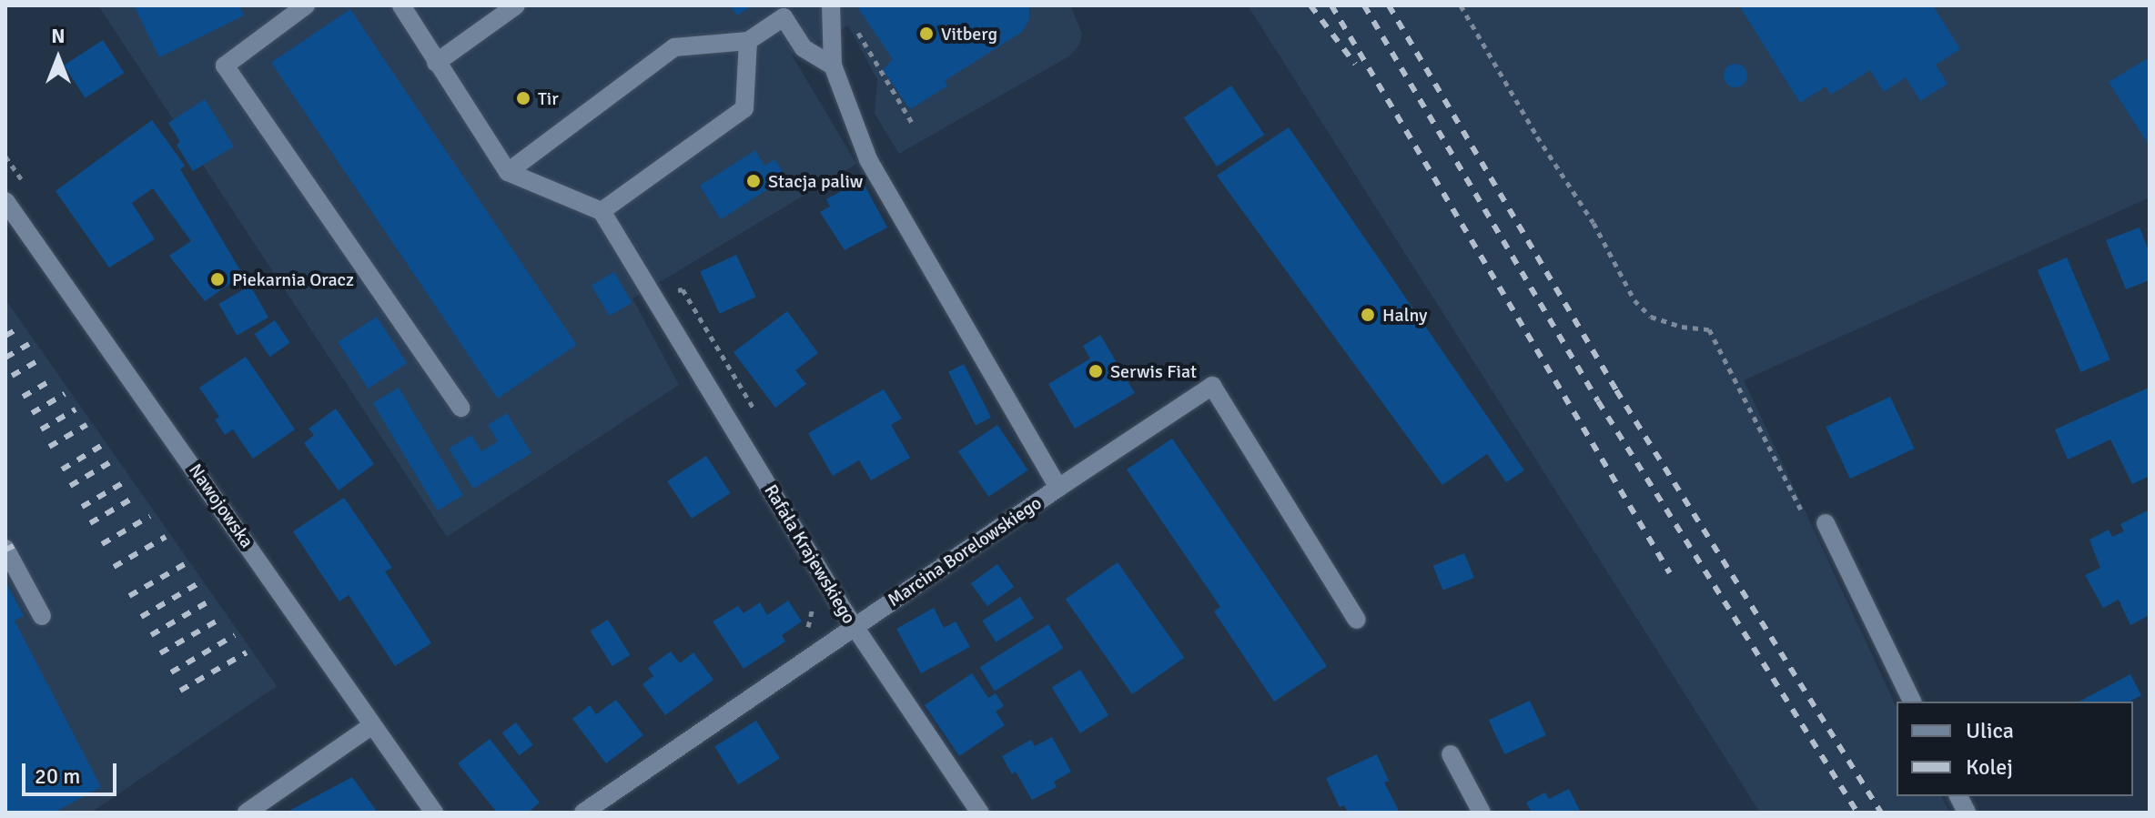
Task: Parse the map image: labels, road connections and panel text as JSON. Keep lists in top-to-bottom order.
{
  "streets": {
    "street": ["Nawojowska", "Marcina Borelowskiego", "Rafała Krajewskiego"]
  },
  "crossings": [
    ["Marcina Borelowskiego", "Rafała Krajewskiego"]
  ],
  "places": [
    "Vitberg",
    "Tir",
    "Stacja paliw",
    "Piekarnia Oracz",
    "Halny",
    "Serwis Fiat"
  ],
  "legend": ["Ulica", "Kolej"],
  "scale_bar": "20 m",
  "north": "top"
}
